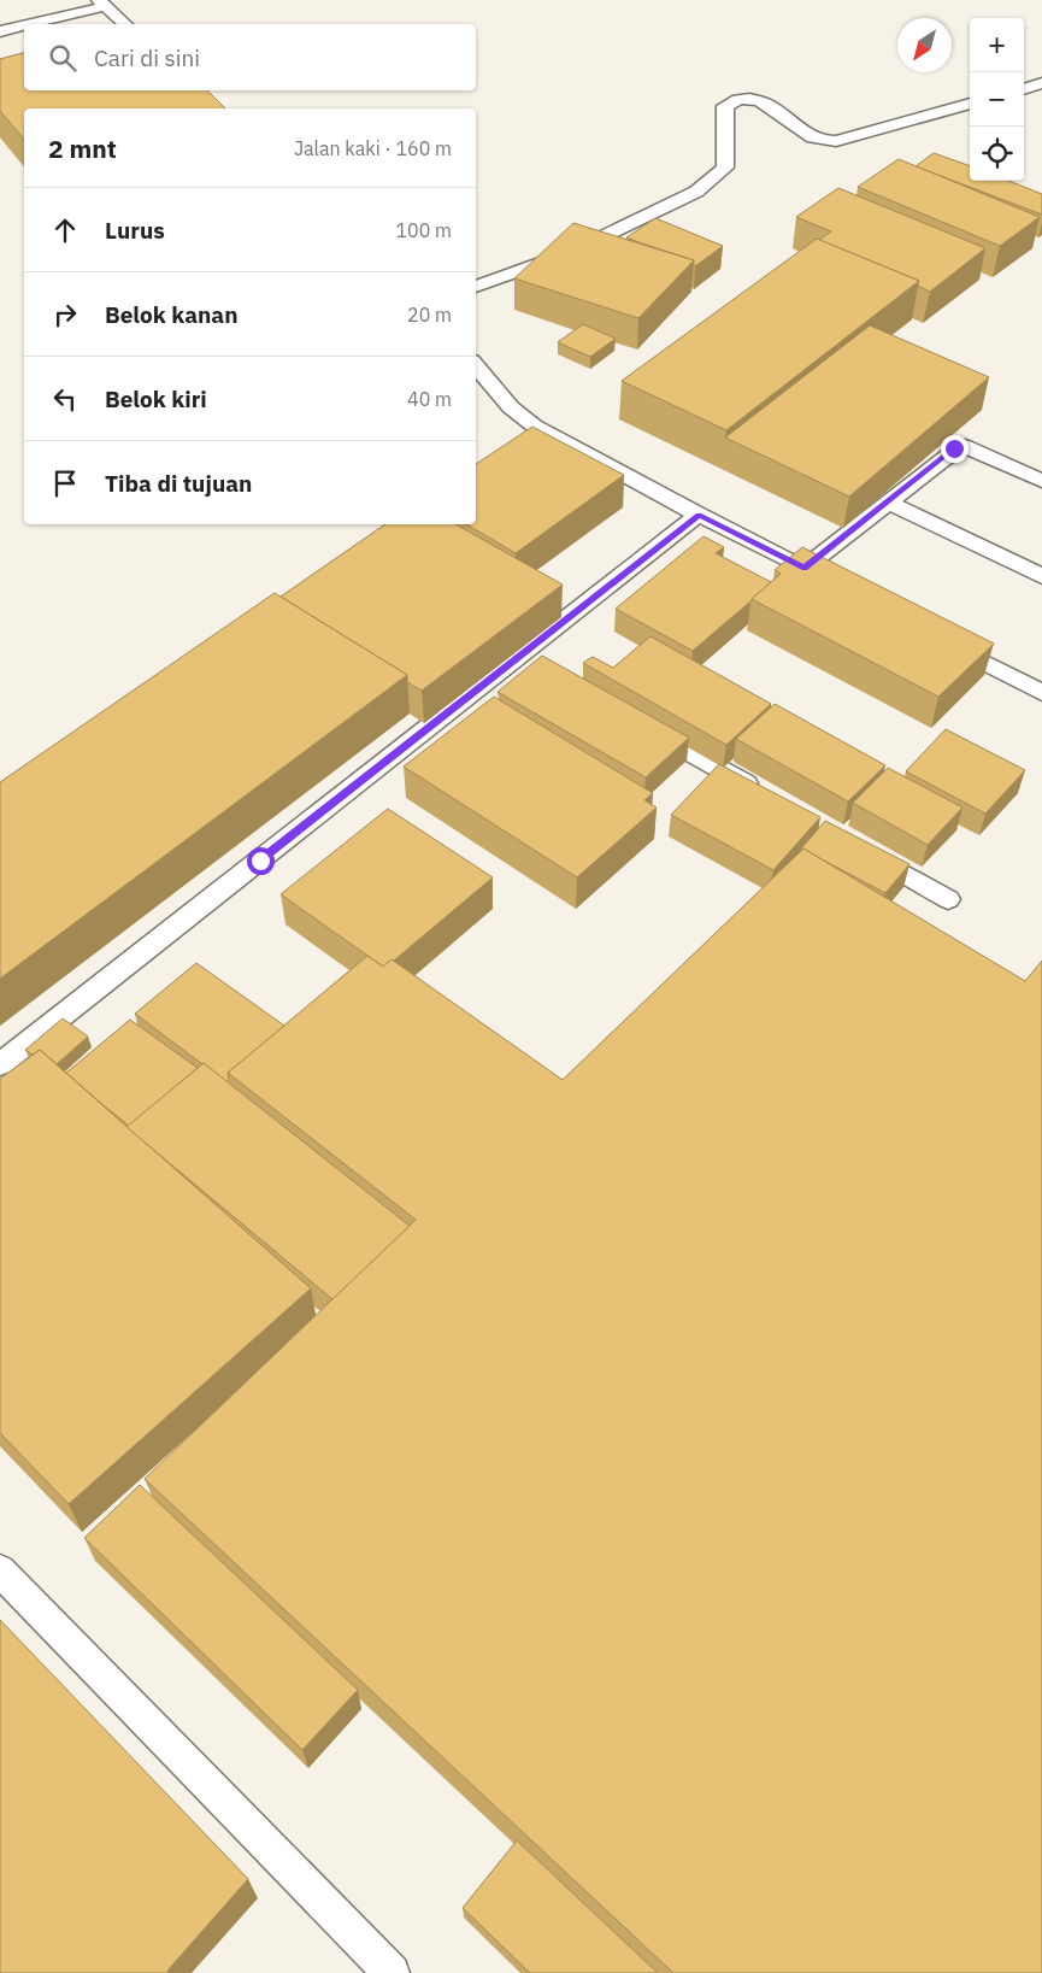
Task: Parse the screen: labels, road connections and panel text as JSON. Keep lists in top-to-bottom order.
{
  "north": "bottom left",
  "page": {
    "map_buttons": ["+", "−"],
    "search": "Cari di sini",
    "heading": ["2 mnt", "Jalan kaki · 160 m"],
    "list": [
      ["Lurus", "100 m"],
      ["Belok kanan", "20 m"],
      ["Belok kiri", "40 m"],
      "Tiba di tujuan"
    ]
  }
}
